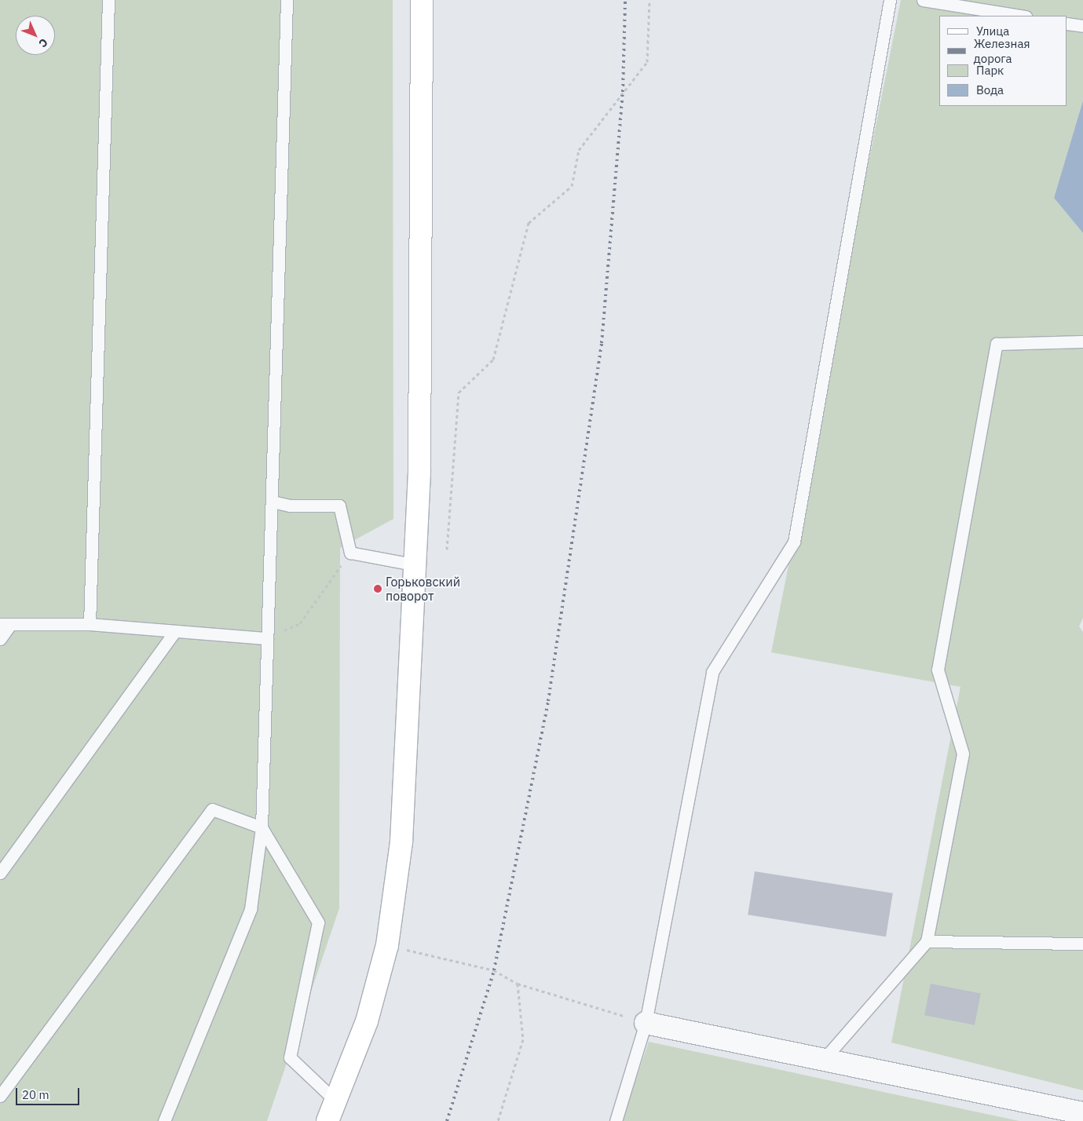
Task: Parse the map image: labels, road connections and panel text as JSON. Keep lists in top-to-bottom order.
{
  "places": ["Горьковский поворот"],
  "legend": [
    "Улица",
    "Железная дорога",
    "Парк",
    "Вода"
  ],
  "scale_bar": "20 m",
  "north": "bottom right"
}
